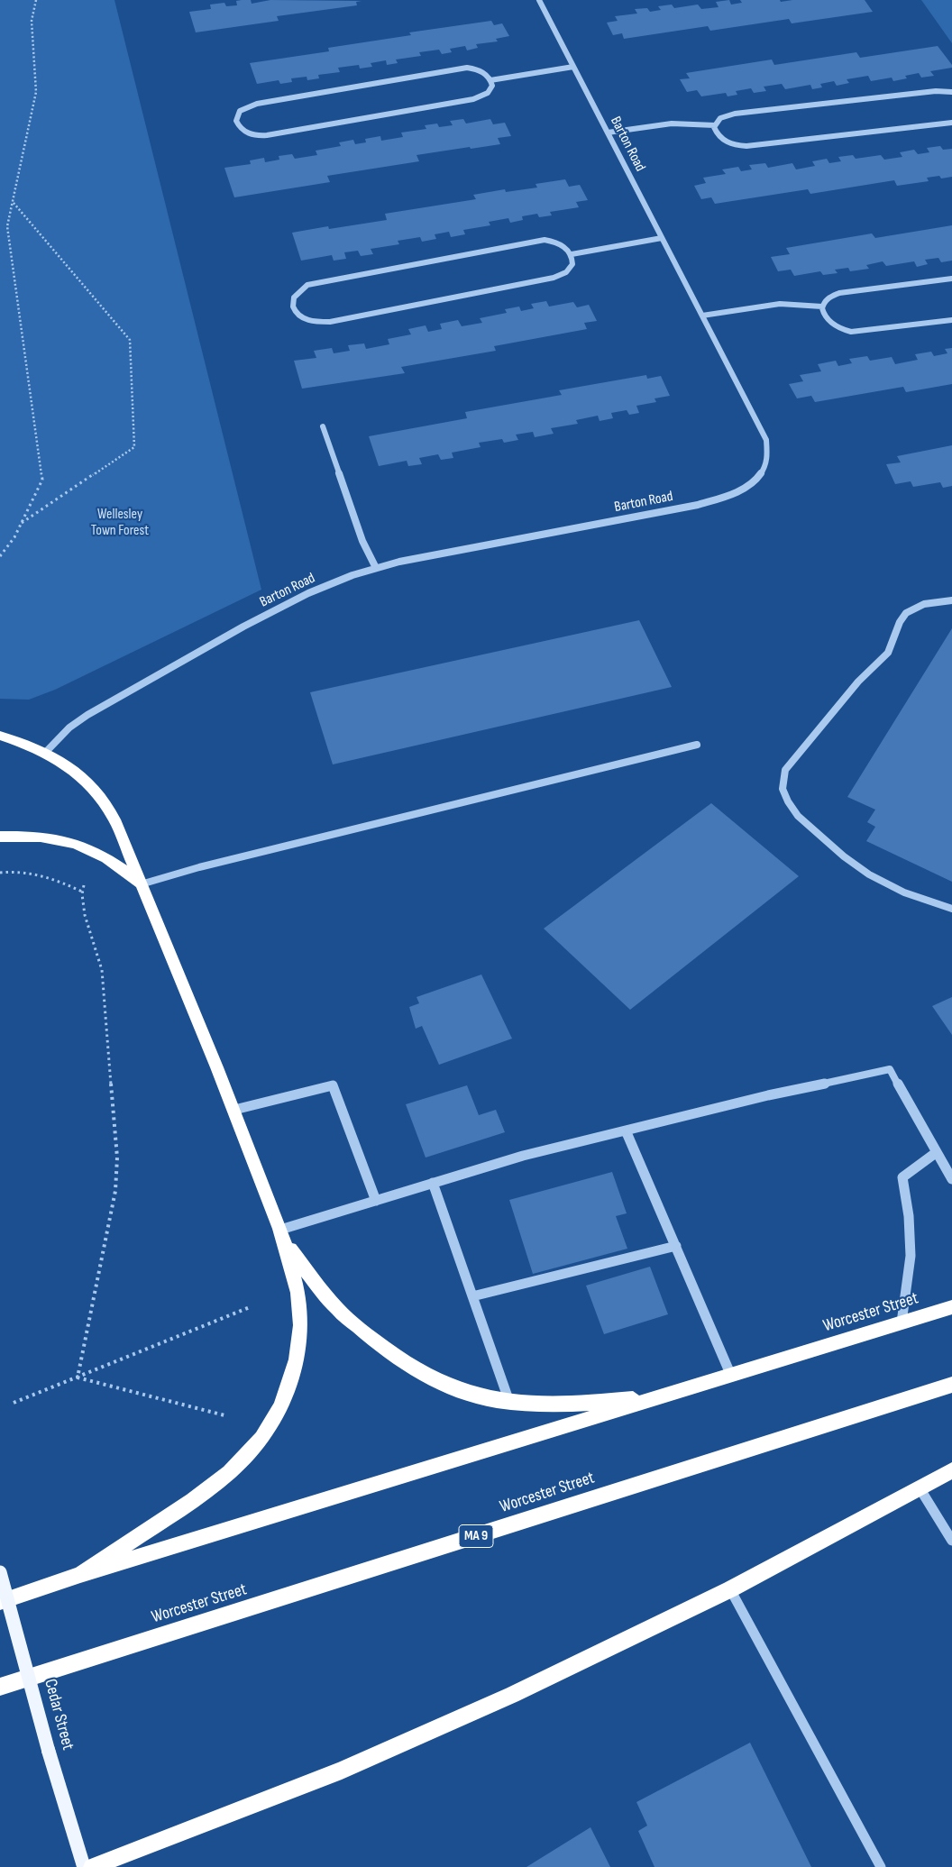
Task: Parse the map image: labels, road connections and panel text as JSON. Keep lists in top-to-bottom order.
{
  "streets": {
    "highway": ["Worcester Street", "MA 9"],
    "main road": ["Cedar Street"],
    "lane": ["Barton Road"]
  },
  "parks": ["Wellesley Town Forest"]
}
